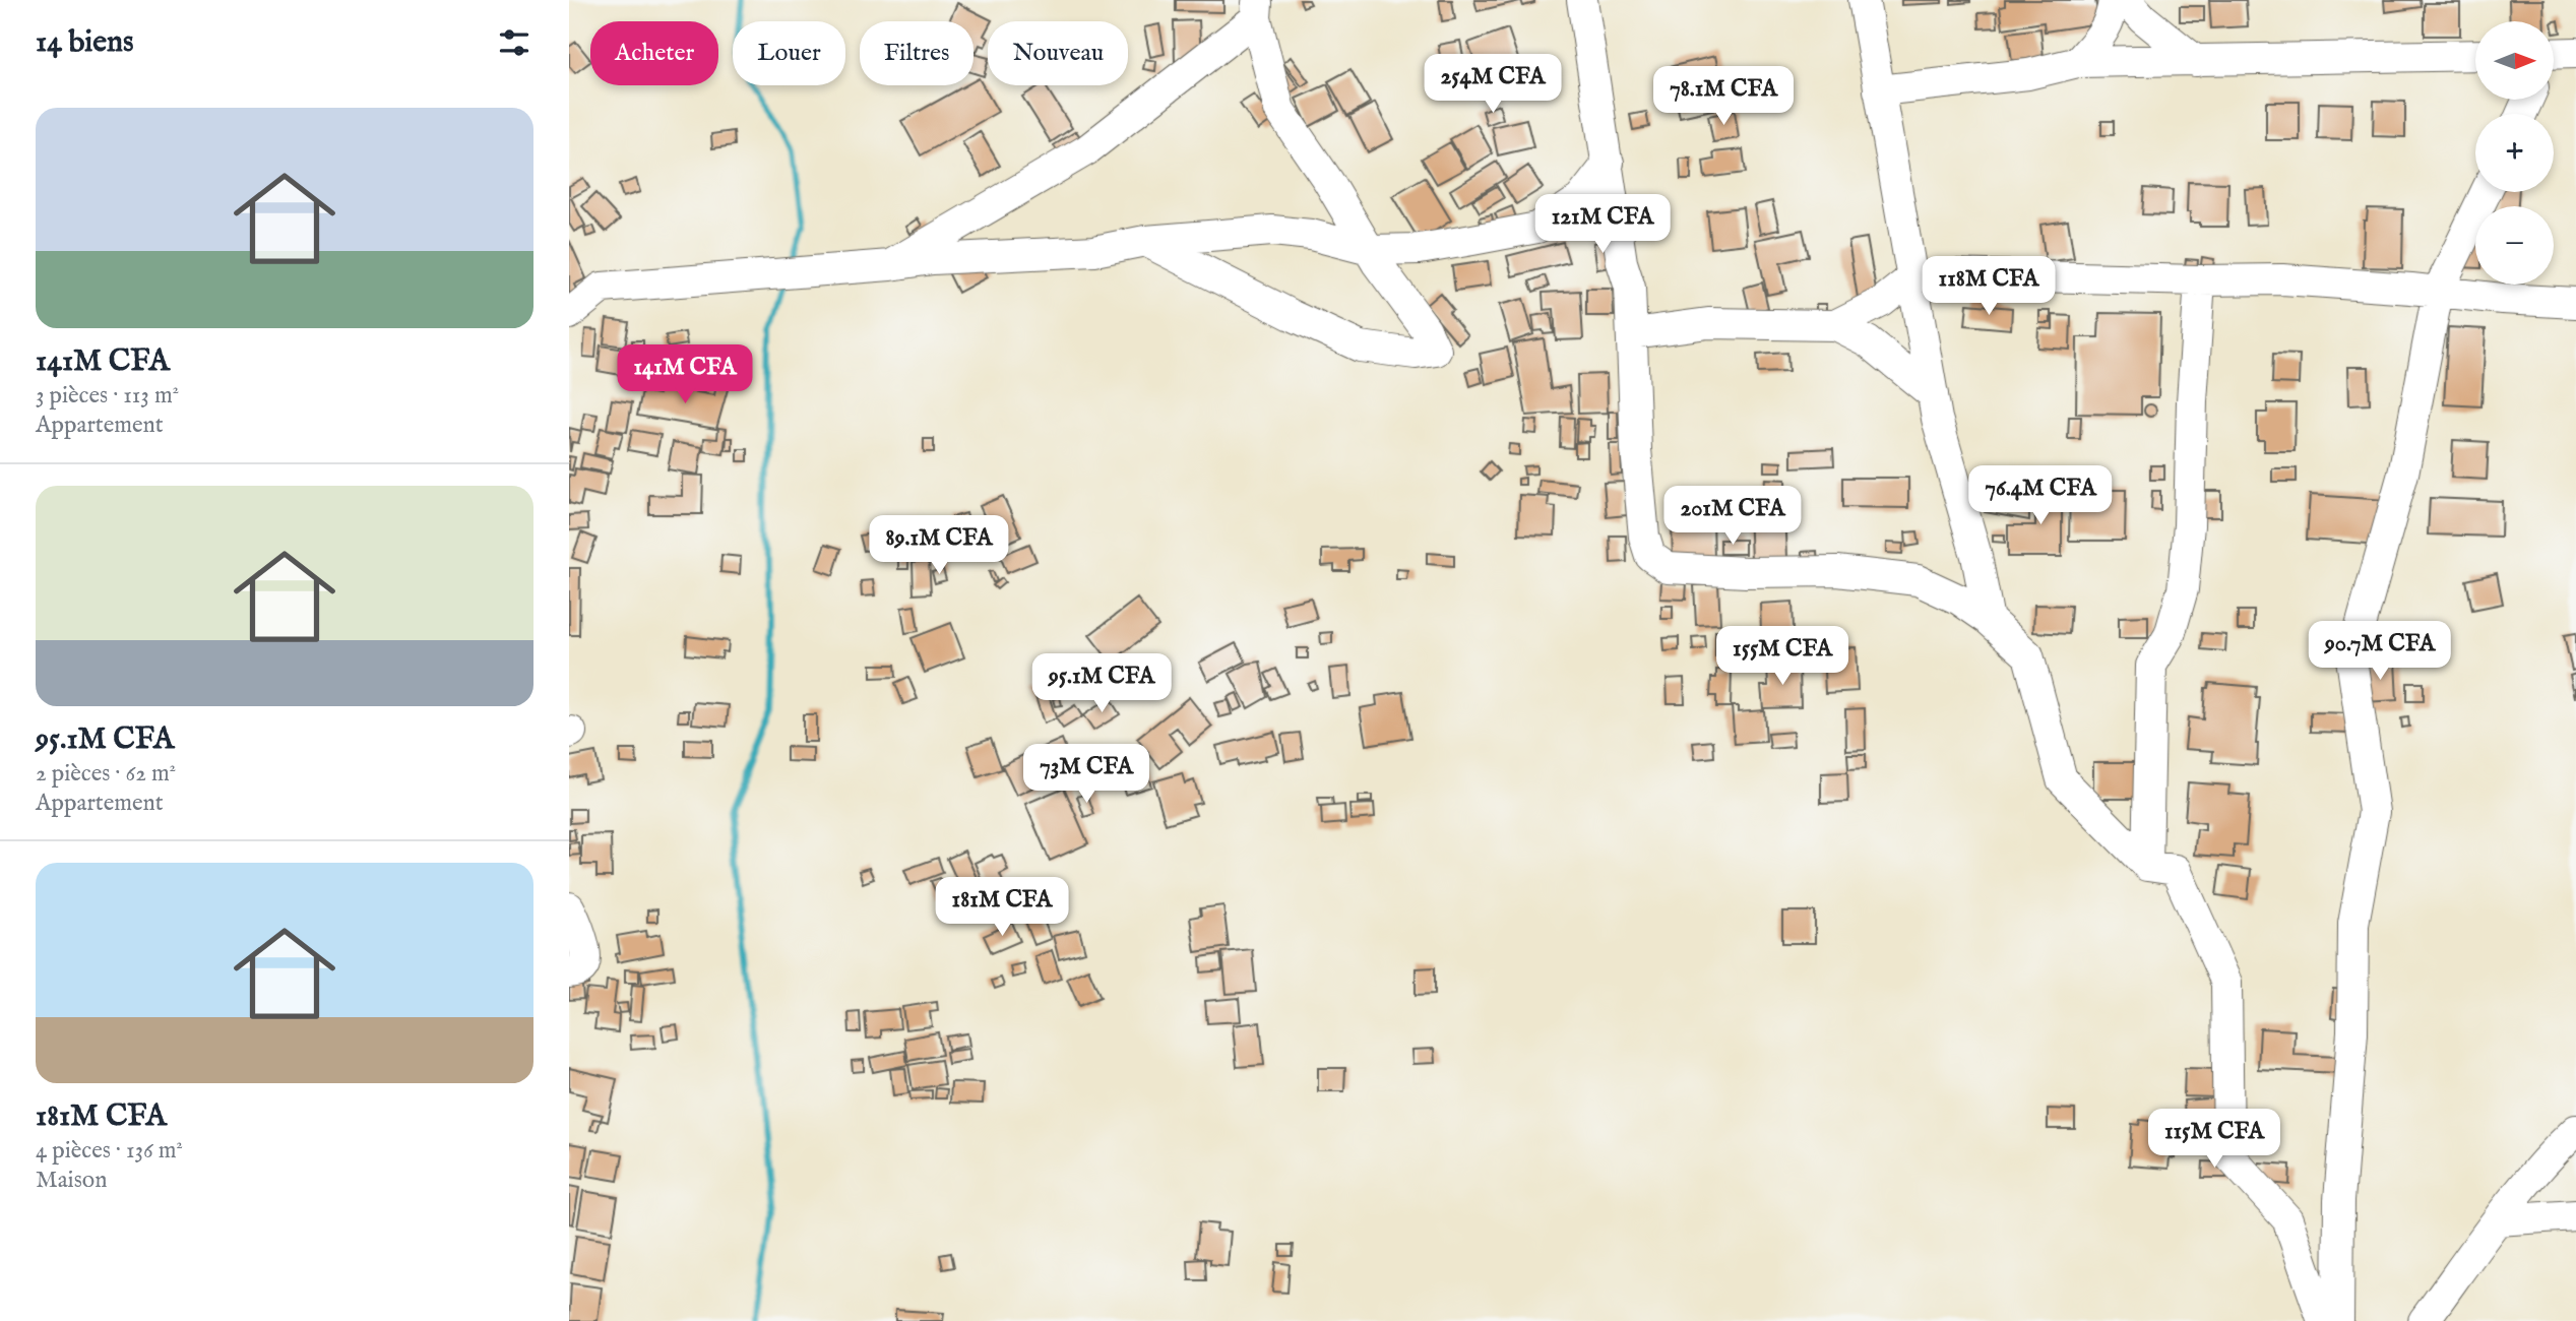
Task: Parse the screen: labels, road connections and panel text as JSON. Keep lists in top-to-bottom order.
{
  "north": "right",
  "page": {
    "heading": "14 biens",
    "map_buttons": ["+", "−"],
    "chip": [
      "Acheter",
      "Louer",
      "Filtres",
      "Nouveau"
    ],
    "price": [
      "254M CFA",
      "78.1M CFA",
      "121M CFA",
      "118M CFA",
      "141M CFA",
      "76.4M CFA",
      "201M CFA",
      "89.1M CFA",
      "90.7M CFA",
      "155M CFA",
      "95.1M CFA",
      "73M CFA",
      "181M CFA",
      "115M CFA"
    ],
    "list": [
      {
        "name": "141M CFA",
        "note": "3 pièces · 113 m² · Appartement"
      },
      {
        "name": "95.1M CFA",
        "note": "2 pièces · 62 m² · Appartement"
      },
      {
        "name": "181M CFA",
        "note": "4 pièces · 136 m² · Maison"
      }
    ]
  }
}
